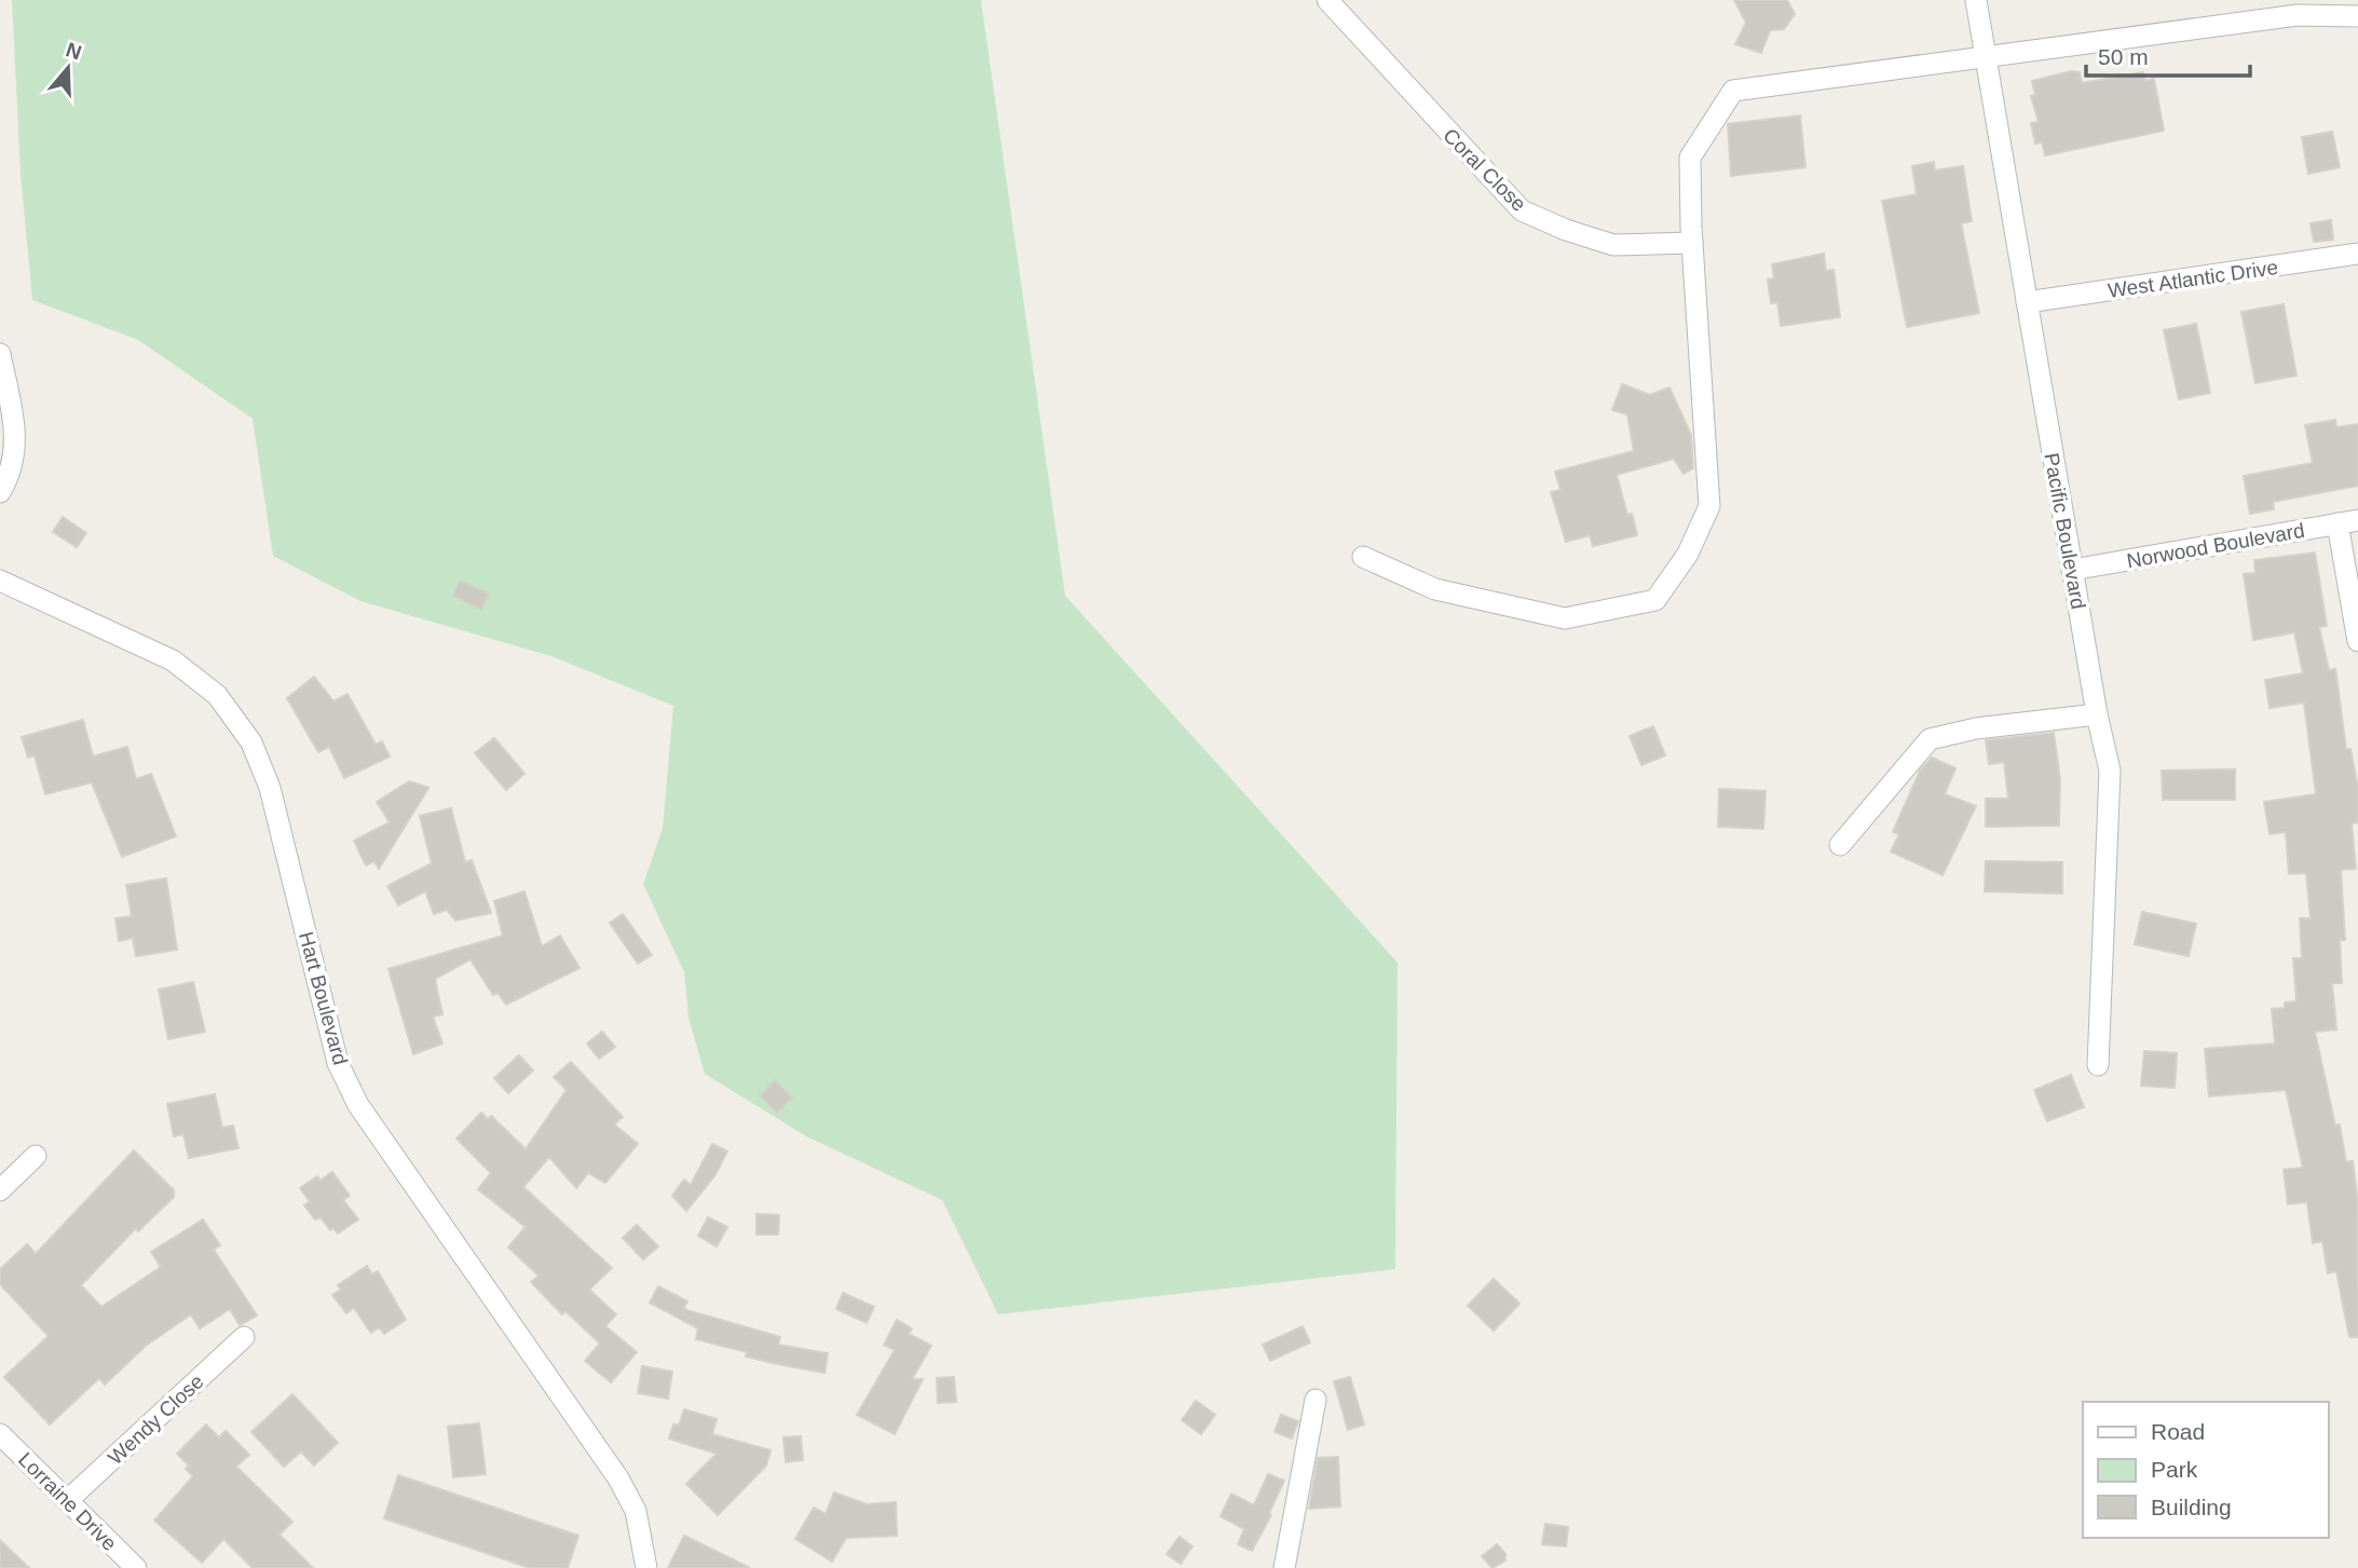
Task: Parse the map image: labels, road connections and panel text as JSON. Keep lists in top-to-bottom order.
{
  "streets": {
    "street": [
      "Coral Close",
      "West Atlantic Drive",
      "Pacific Boulevard",
      "Norwood Boulevard",
      "Hart Boulevard",
      "Wendy Close",
      "Lorraine Drive"
    ]
  },
  "crossings": [
    ["West Atlantic Drive", "Pacific Boulevard"],
    ["Pacific Boulevard", "Norwood Boulevard"],
    ["Wendy Close", "Lorraine Drive"]
  ],
  "legend": ["Road", "Park", "Building"],
  "scale_bar": "50 m",
  "north": "top"
}
